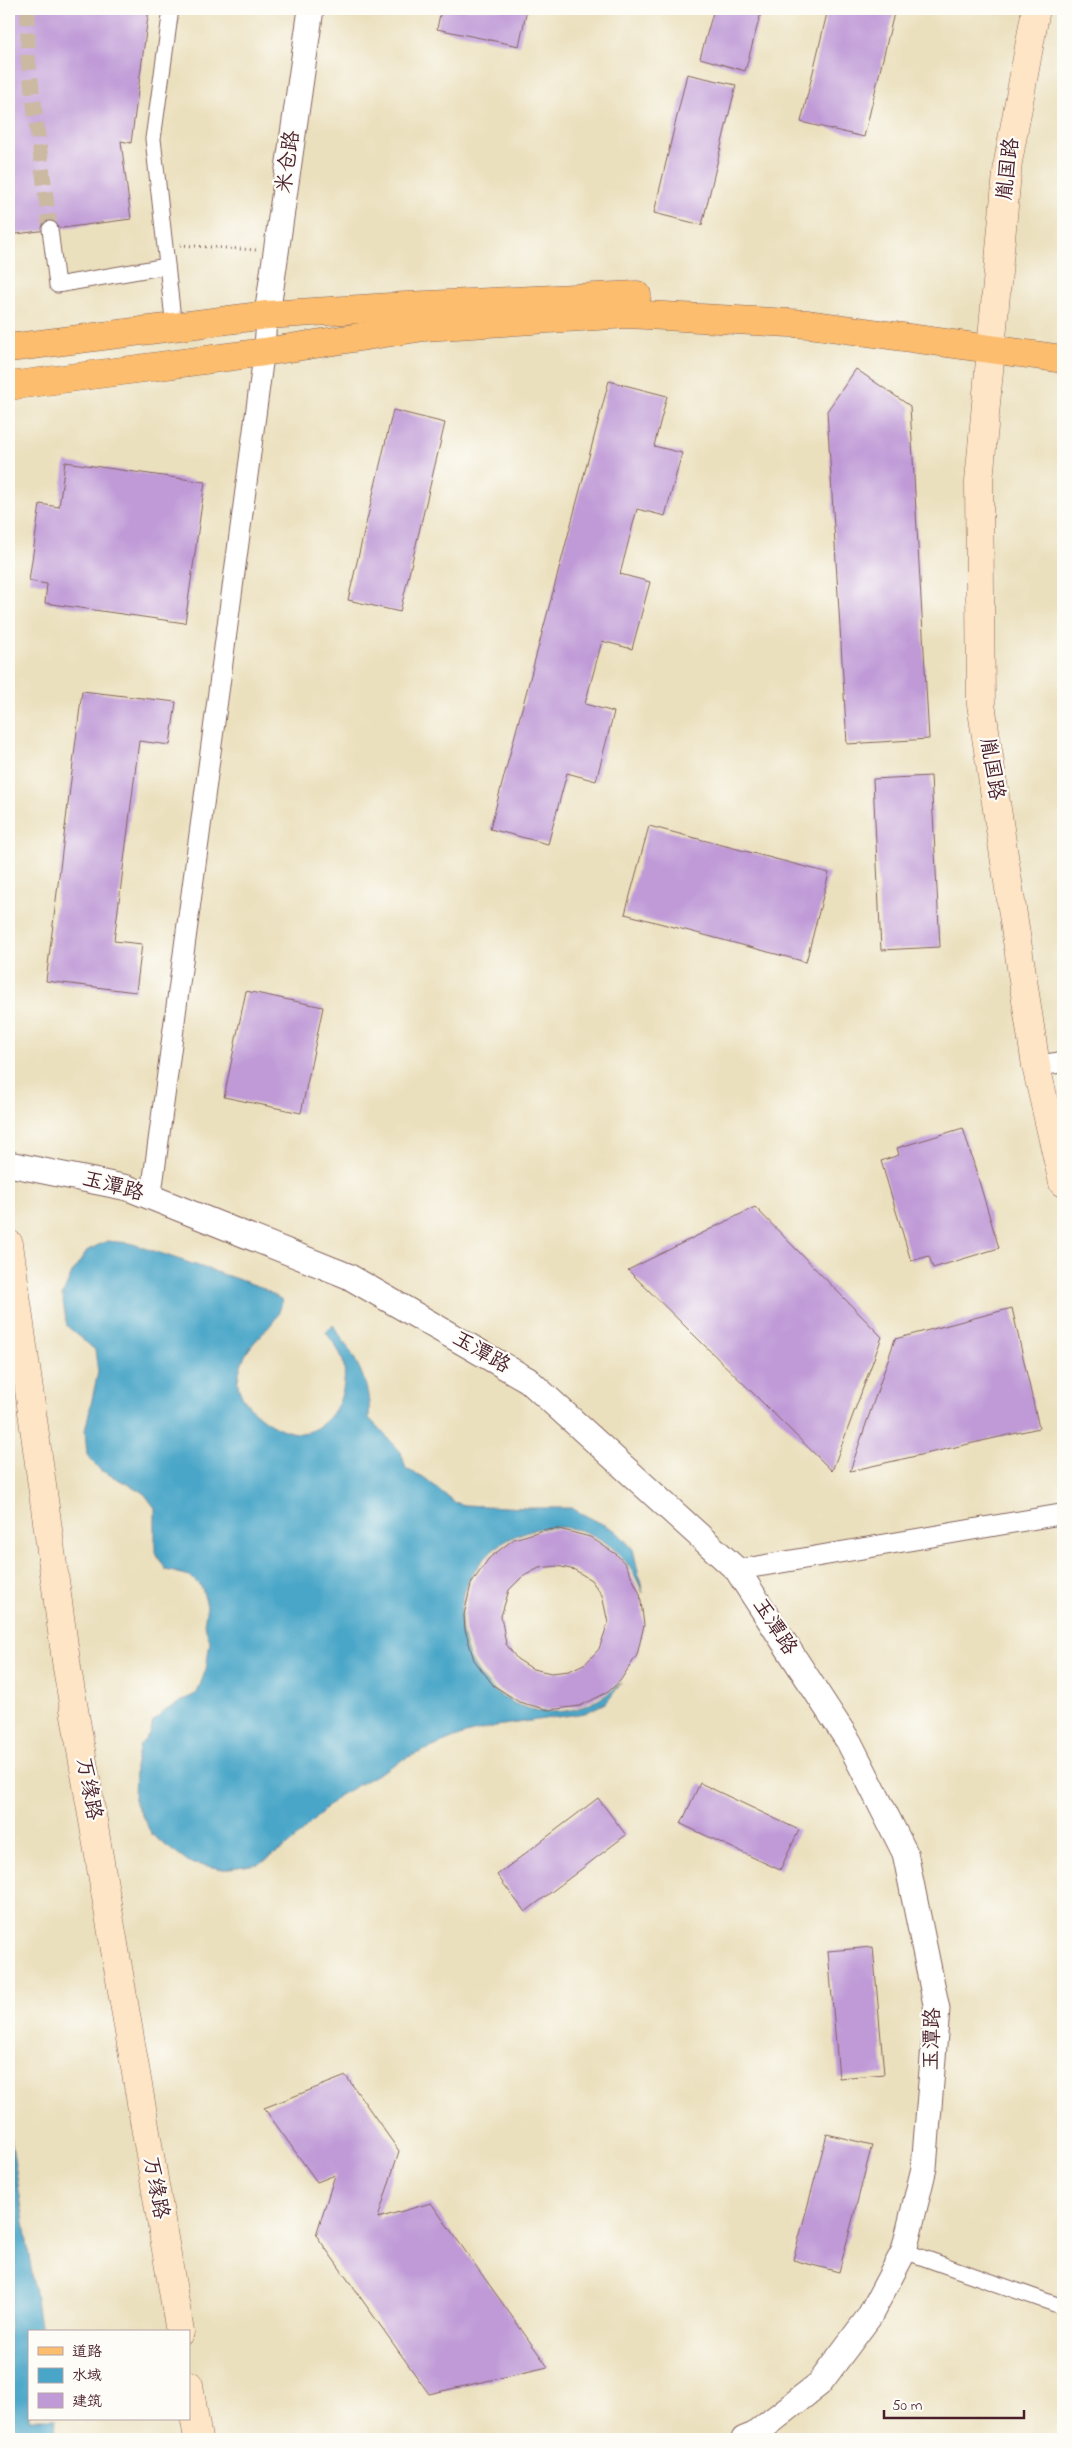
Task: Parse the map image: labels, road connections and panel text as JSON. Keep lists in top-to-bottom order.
{
  "streets": {
    "main road": ["胤国路", "万缘路"],
    "street": ["米仓路", "玉潭路"]
  },
  "legend": ["道路", "水域", "建筑"],
  "scale_bar": "50 m"
}
